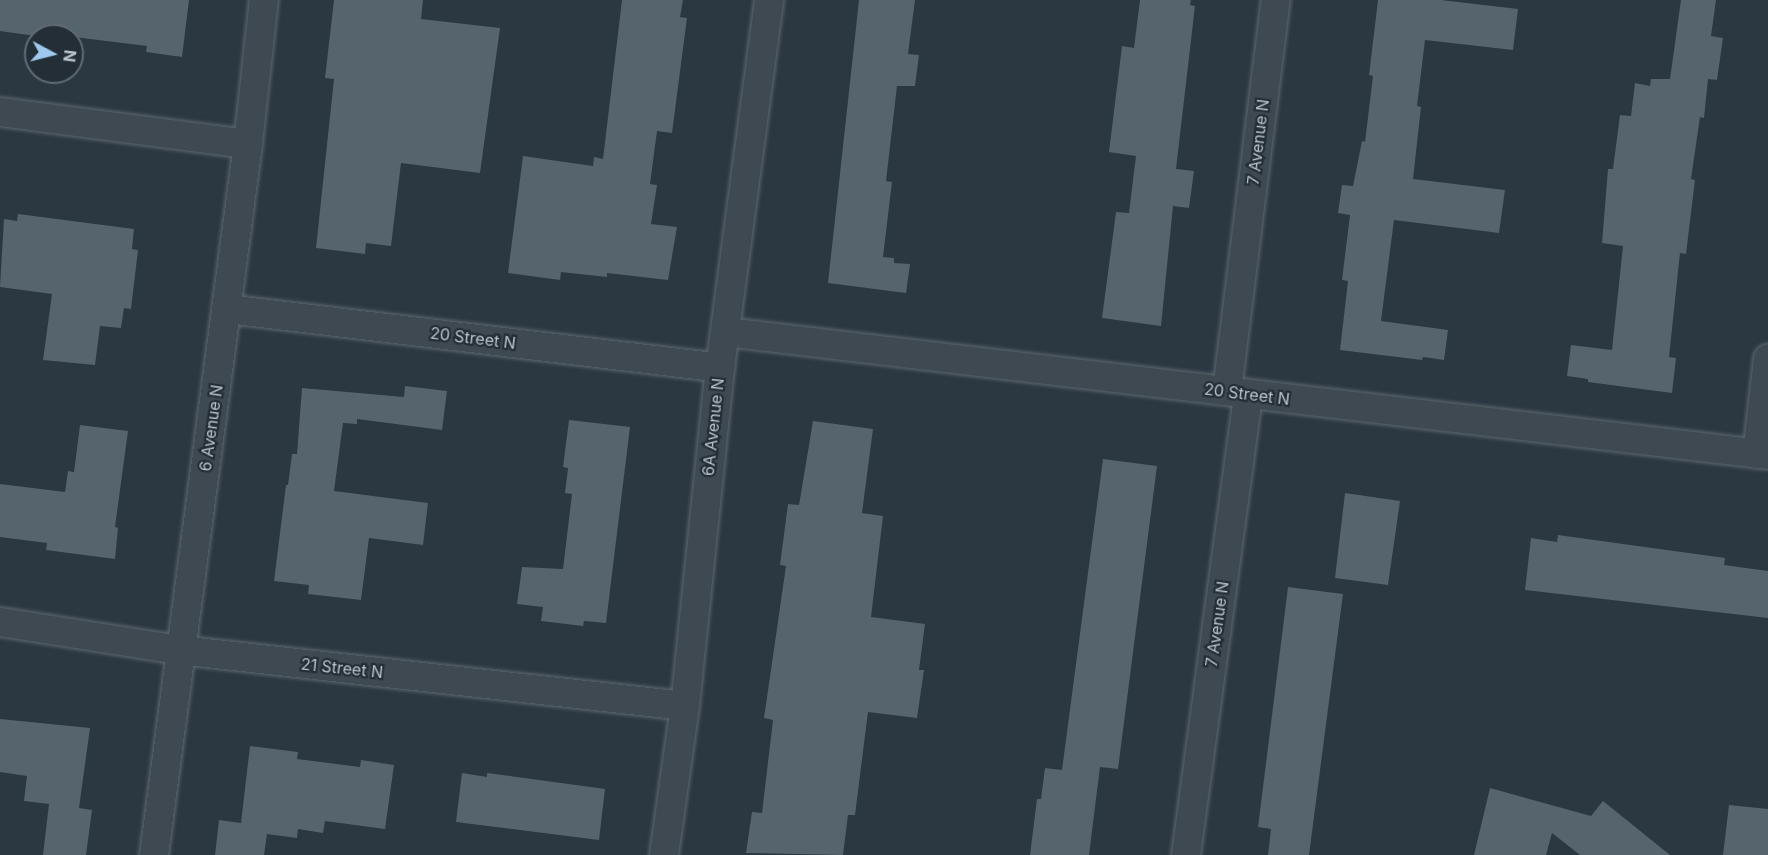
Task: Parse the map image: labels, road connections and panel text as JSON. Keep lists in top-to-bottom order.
{
  "streets": {
    "street": [
      "7 Avenue N",
      "20 Street N",
      "6A Avenue N",
      "6 Avenue N",
      "21 Street N"
    ]
  },
  "crossings": [
    ["7 Avenue N", "20 Street N"],
    ["20 Street N", "6A Avenue N"],
    ["20 Street N", "6 Avenue N"],
    ["6A Avenue N", "21 Street N"],
    ["6 Avenue N", "21 Street N"]
  ],
  "north": "right"
}
